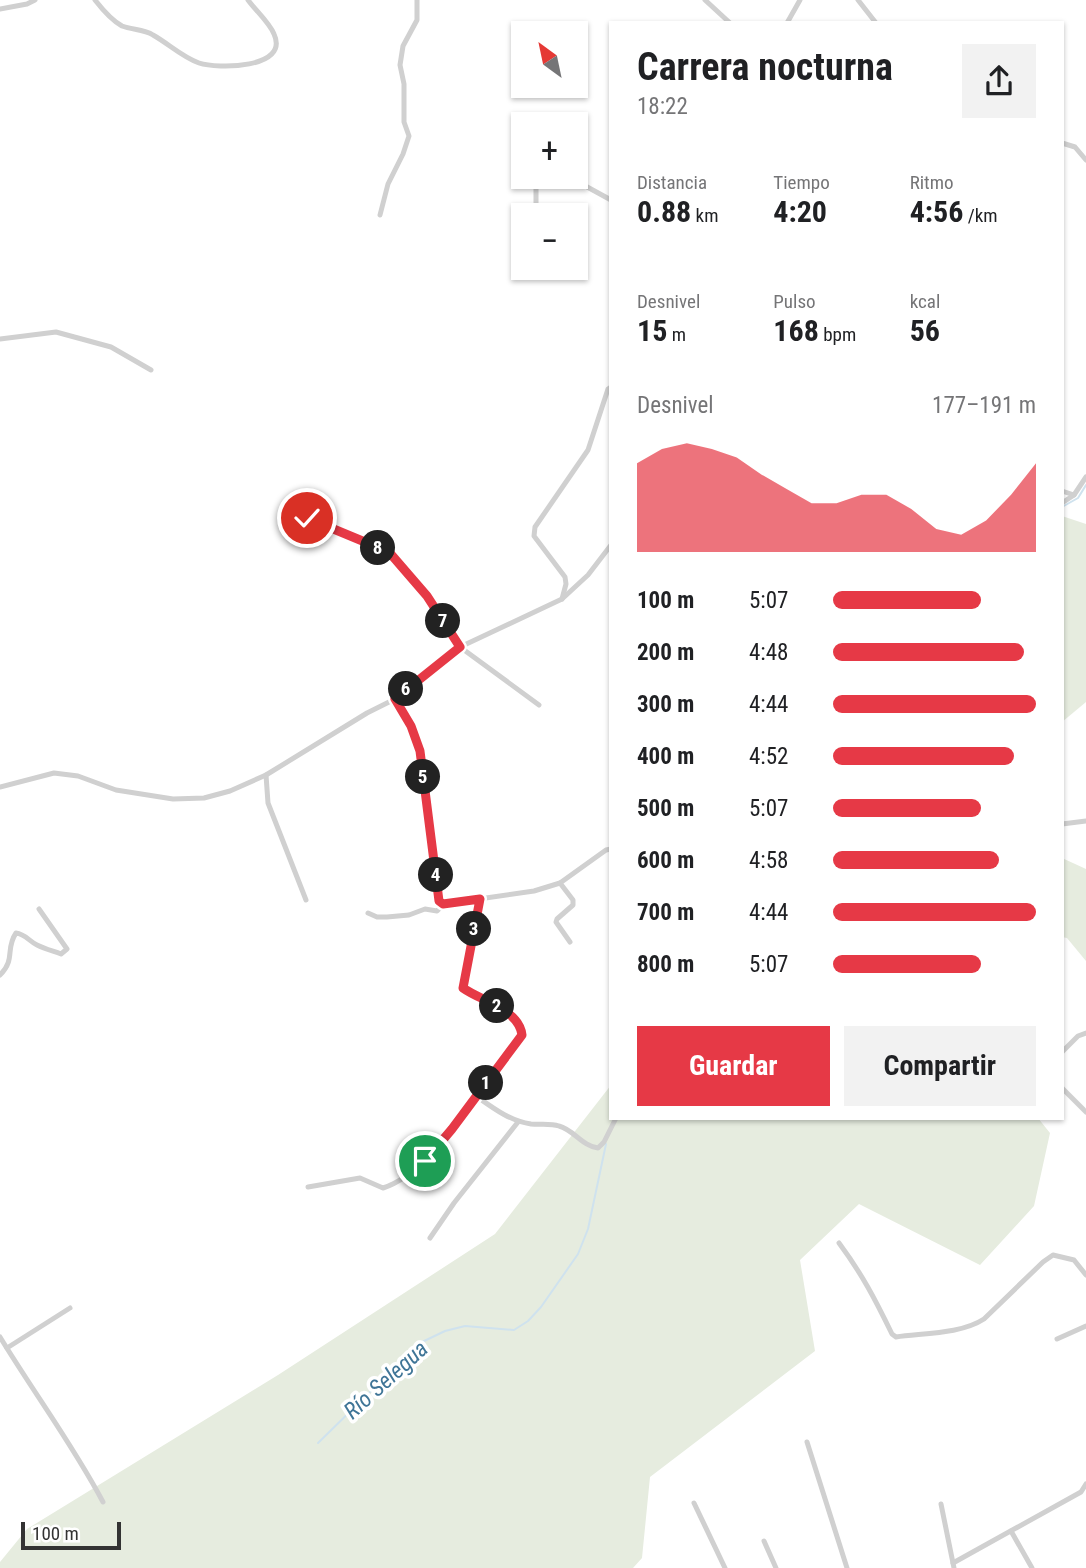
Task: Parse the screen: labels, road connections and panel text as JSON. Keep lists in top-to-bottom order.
{
  "water": ["Río Selegua"],
  "scale_bar": "100 m",
  "north": "top left",
  "page": {
    "map_buttons": ["+", "−"],
    "heading": ["Carrera nocturna", "18:22"],
    "stats": [
      ["Distancia", "0.88 km"],
      ["Tiempo", "4:20"],
      ["Ritmo", "4:56 /km"],
      ["Desnivel", "15 m"],
      ["Pulso", "168 bpm"],
      ["kcal", "56"]
    ],
    "chart": ["Desnivel", "177–191 m"],
    "pins": [
      "8",
      "7",
      "6",
      "5",
      "4",
      "3",
      "2",
      "1"
    ],
    "list": [
      {
        "name": "100 m",
        "note": "5:07"
      },
      {
        "name": "200 m",
        "note": "4:48"
      },
      {
        "name": "300 m",
        "note": "4:44"
      },
      {
        "name": "400 m",
        "note": "4:52"
      },
      {
        "name": "500 m",
        "note": "5:07"
      },
      {
        "name": "600 m",
        "note": "4:58"
      },
      {
        "name": "700 m",
        "note": "4:44"
      },
      {
        "name": "800 m",
        "note": "5:07"
      }
    ],
    "buttons": ["Guardar", "Compartir"],
    "scale": "100 m"
  }
}
